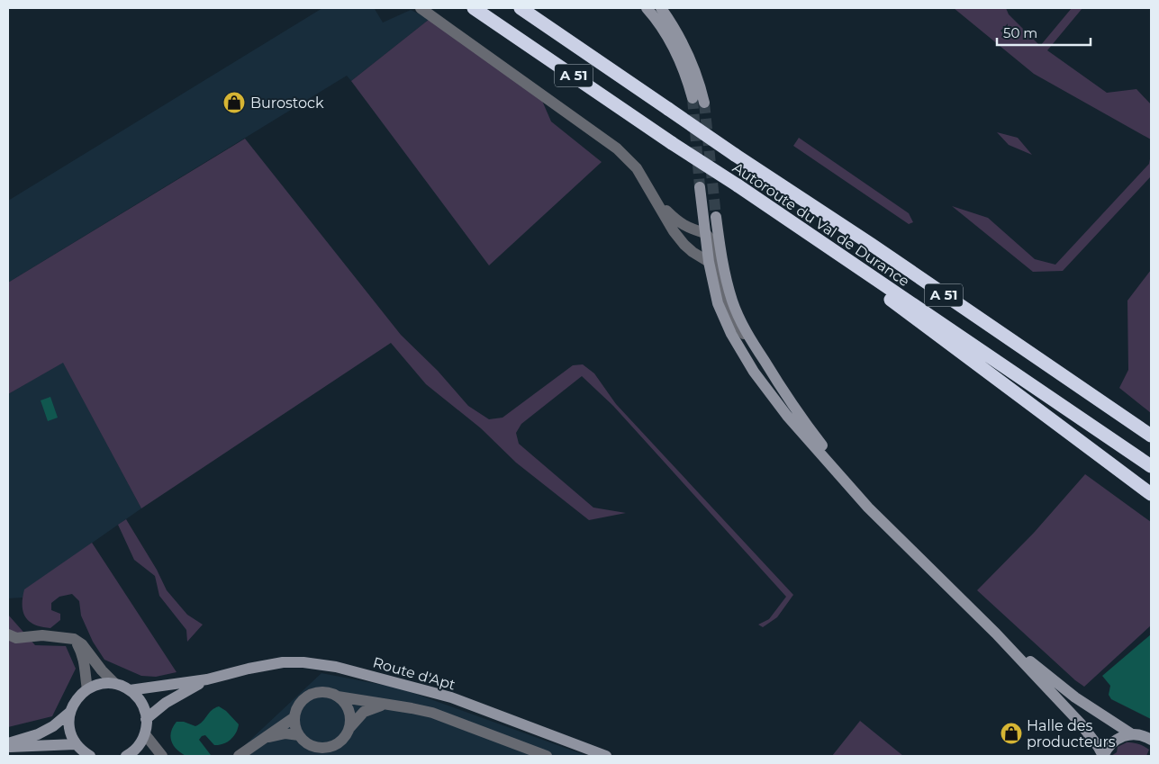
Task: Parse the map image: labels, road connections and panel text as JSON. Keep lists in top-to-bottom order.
{
  "streets": {
    "highway": ["A 51", "Autoroute du Val de Durance"],
    "main road": ["Route d'Apt"]
  },
  "places": {
    "shop": ["Burostock", "Halle des producteurs"]
  },
  "scale_bar": "50 m"
}
